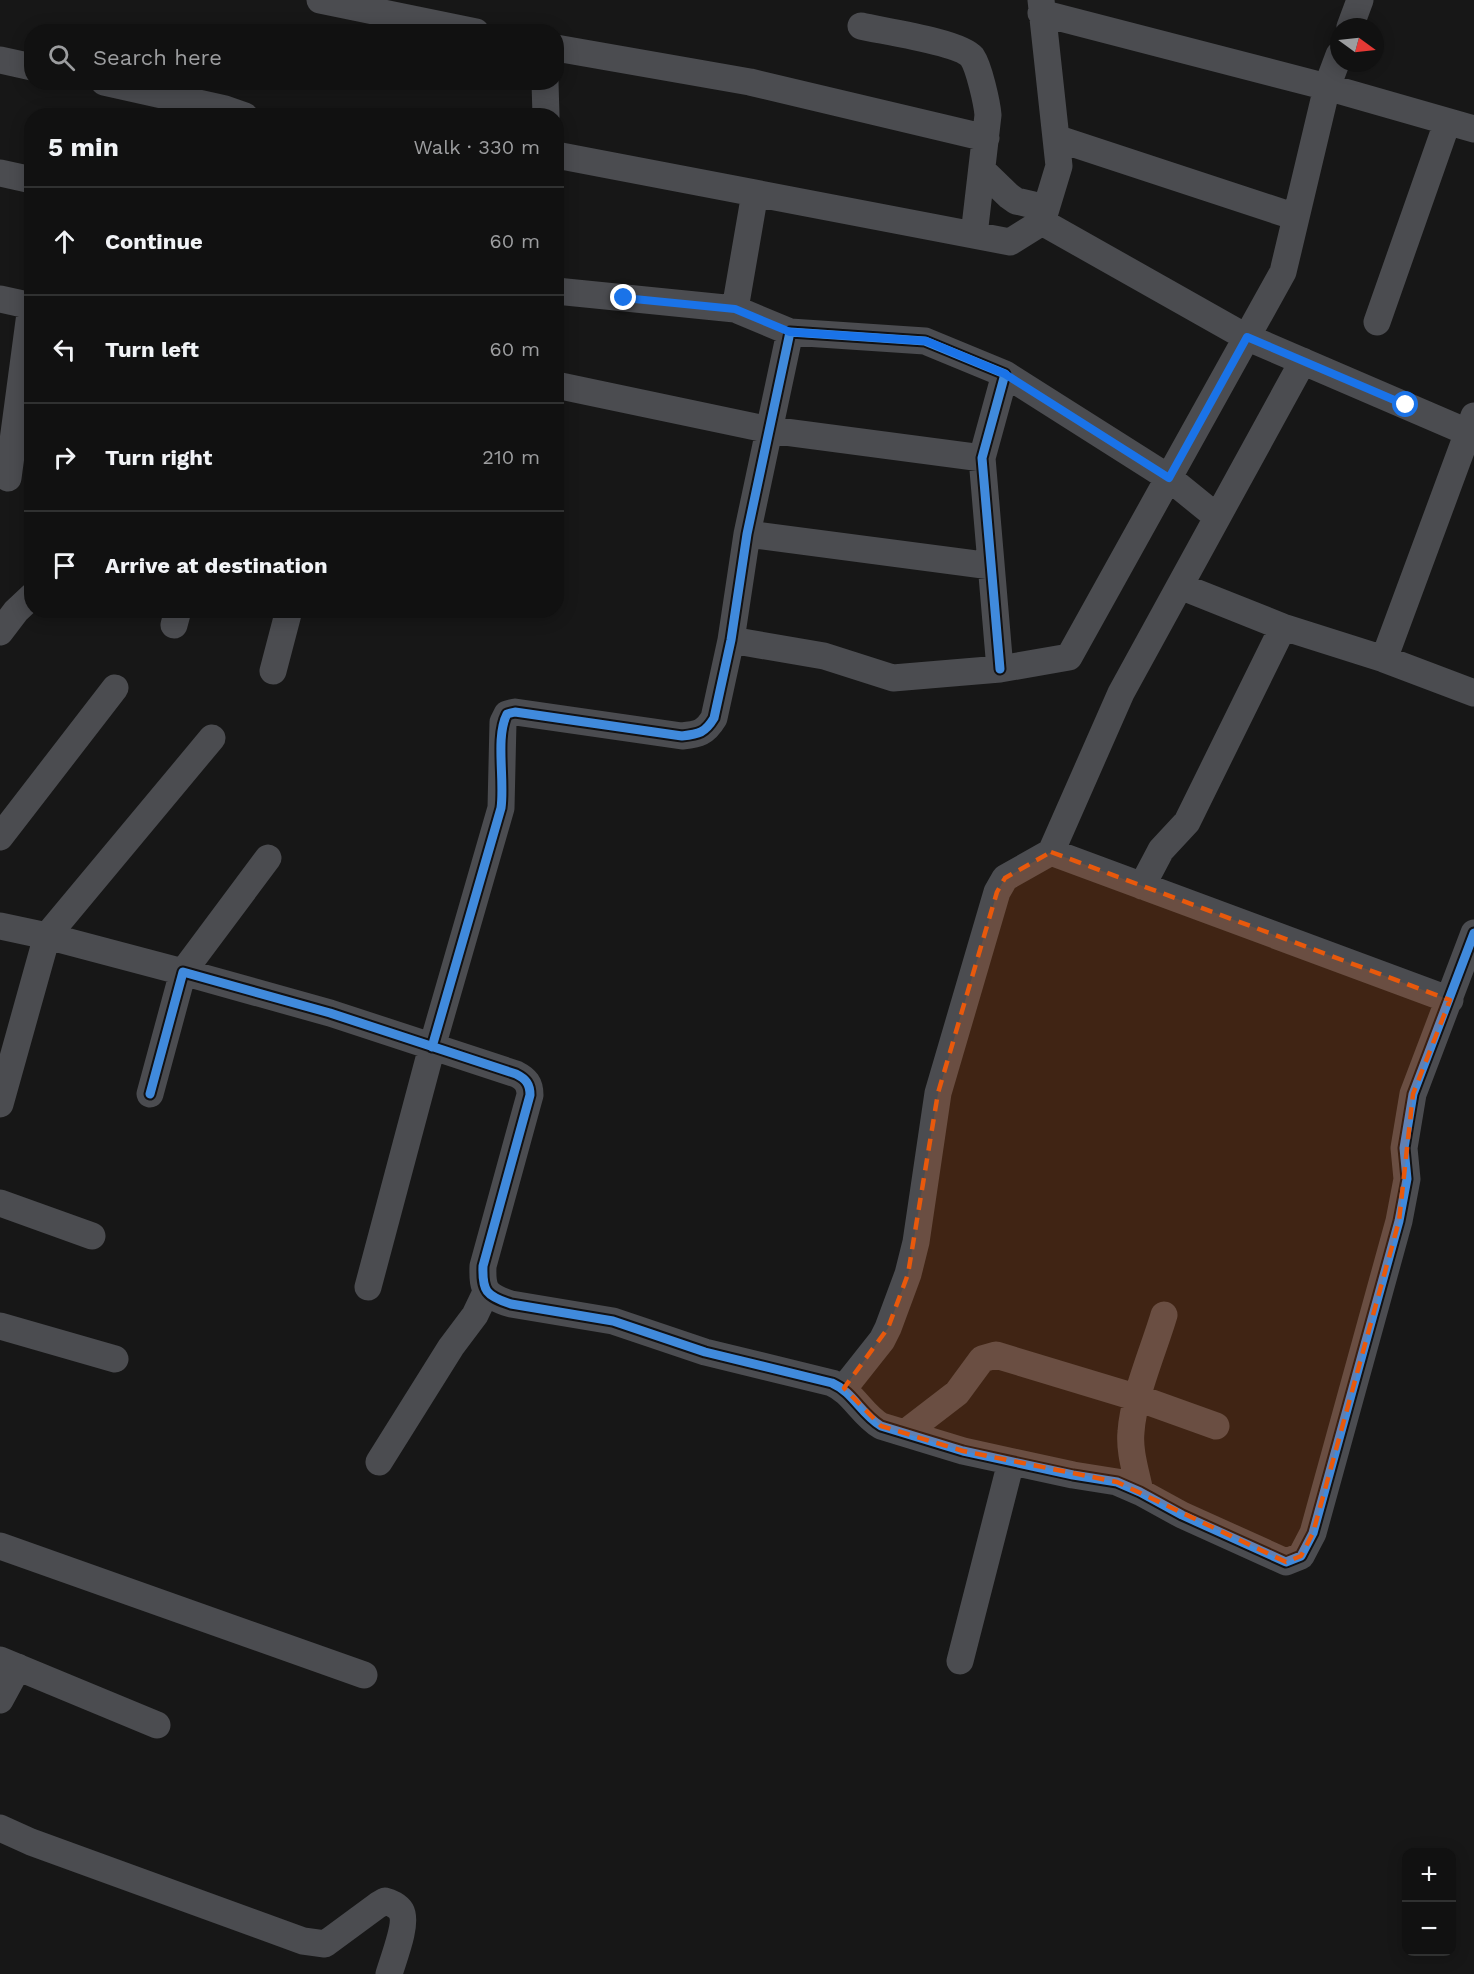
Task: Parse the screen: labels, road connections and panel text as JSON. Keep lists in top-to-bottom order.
{
  "north": "right",
  "page": {
    "search": "Search here",
    "heading": ["5 min", "Walk · 330 m"],
    "list": [
      ["Continue", "60 m"],
      ["Turn left", "60 m"],
      ["Turn right", "210 m"],
      "Arrive at destination"
    ],
    "map_buttons": ["+", "−"]
  }
}
